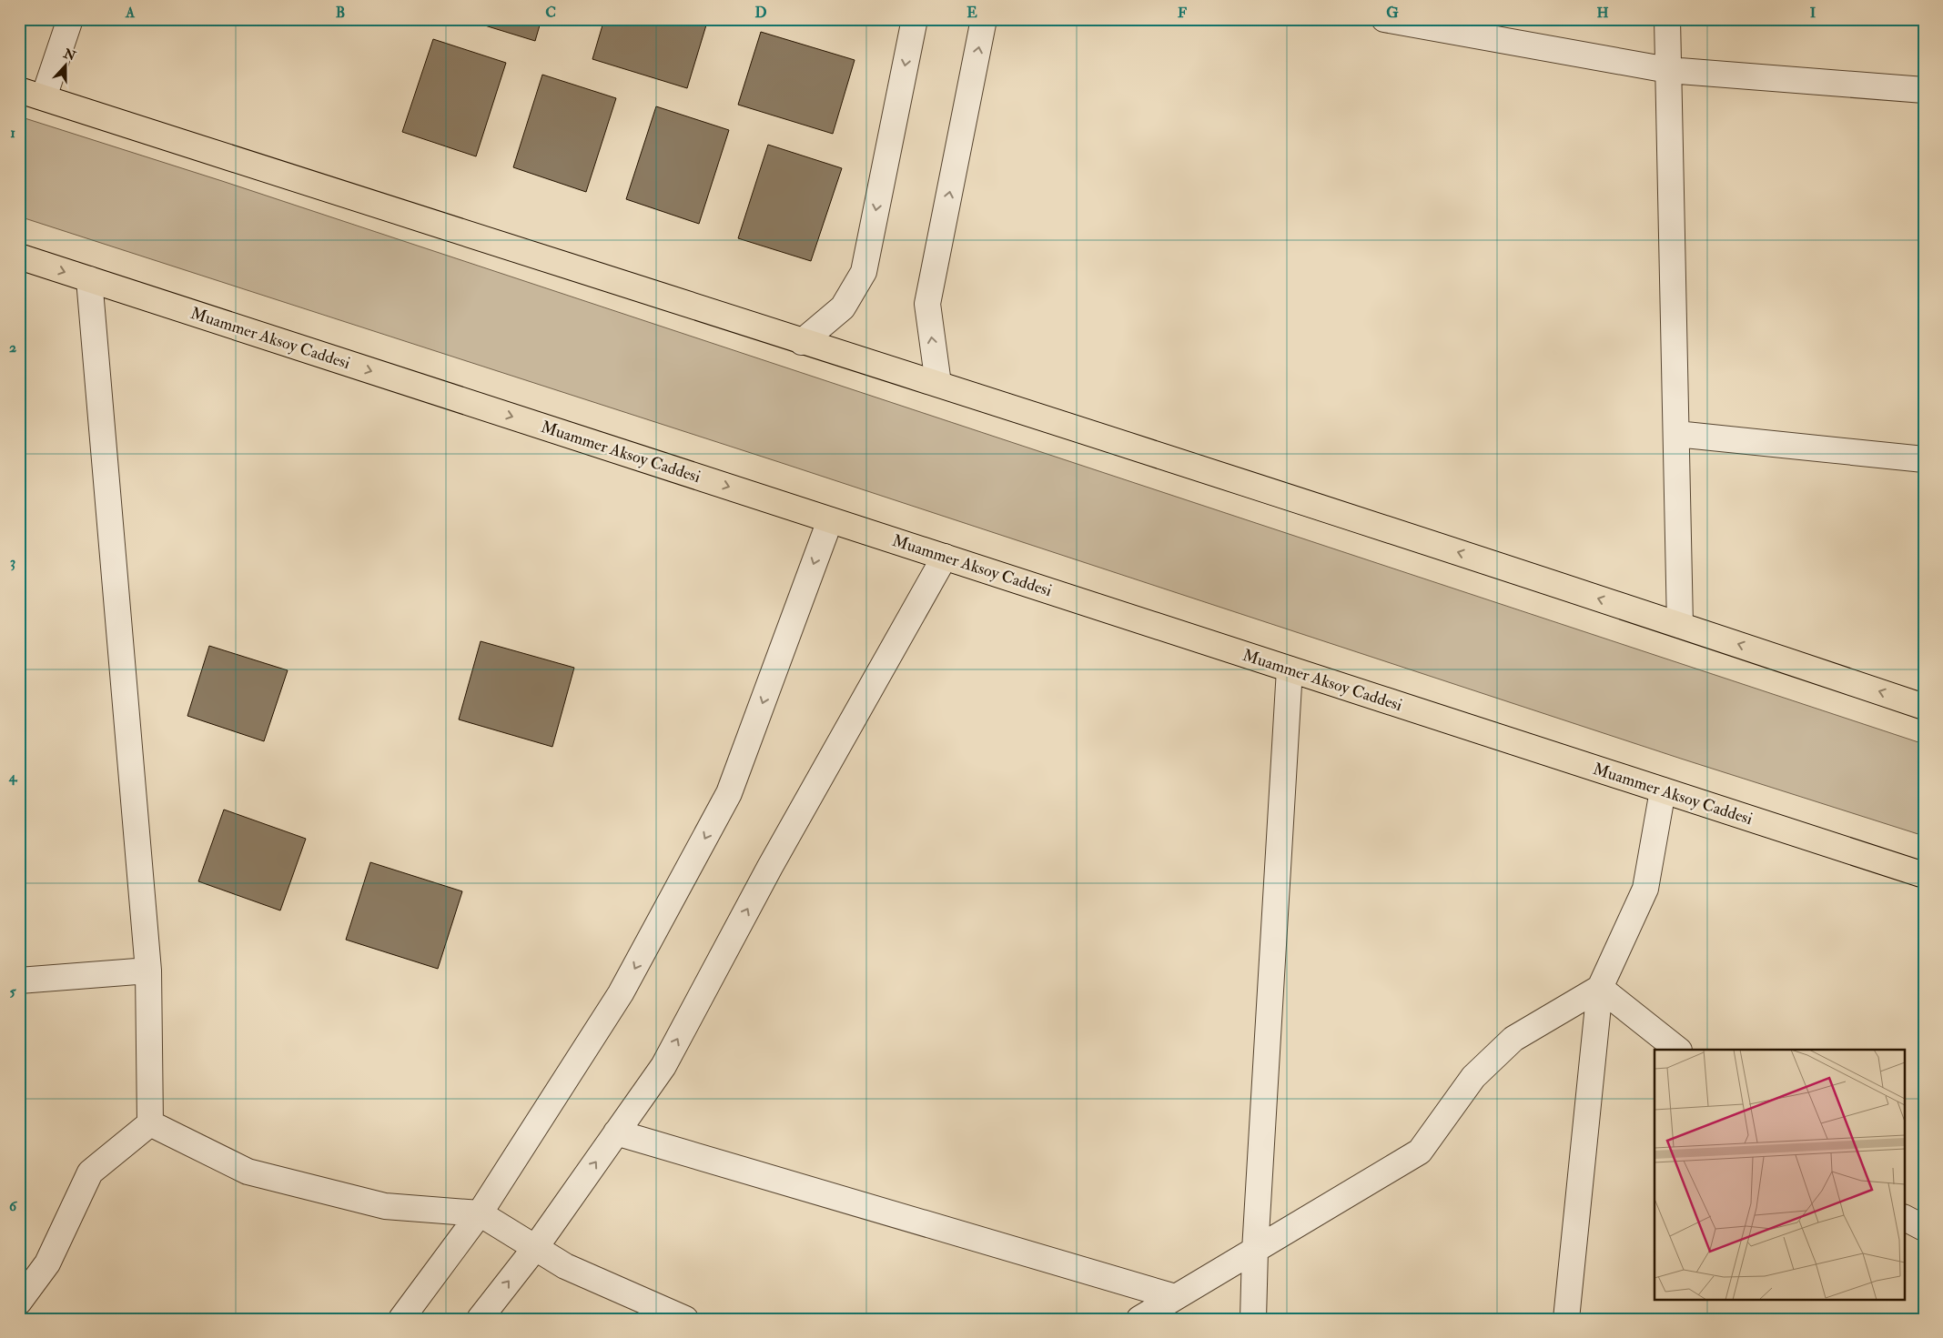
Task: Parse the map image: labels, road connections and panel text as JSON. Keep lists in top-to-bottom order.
{
  "streets": {
    "main road": ["Muammer Aksoy Caddesi"]
  },
  "north": "top",
  "grid": {
    "columns": [
      "A",
      "B",
      "C",
      "D",
      "E",
      "F",
      "G",
      "H",
      "I"
    ],
    "rows": [
      "1",
      "2",
      "3",
      "4",
      "5",
      "6"
    ]
  }
}
